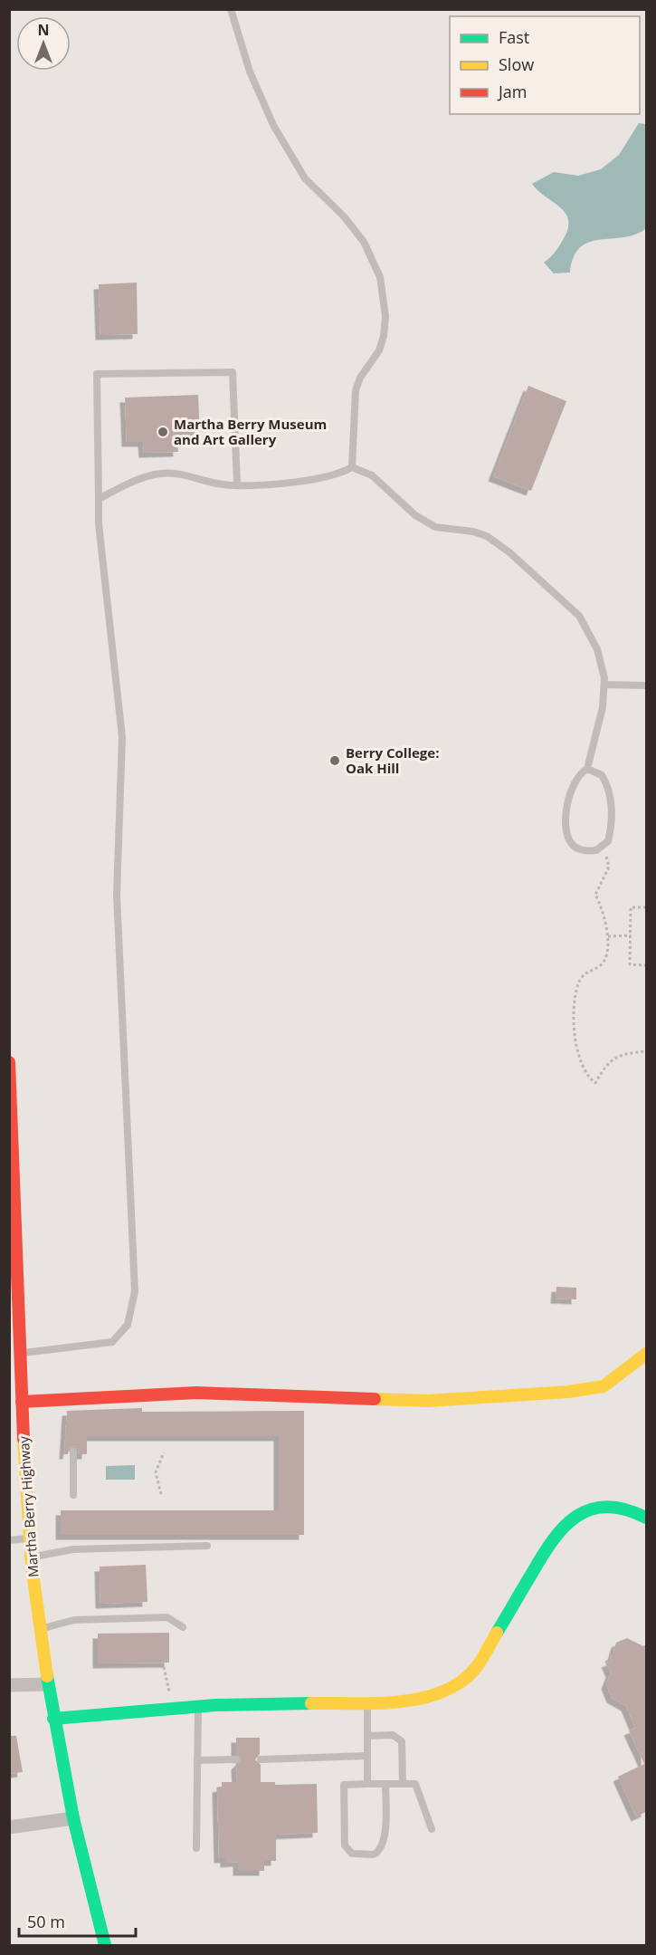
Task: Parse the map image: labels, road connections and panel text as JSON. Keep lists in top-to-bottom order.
{
  "streets": {
    "street": ["Martha Berry Highway"]
  },
  "places": ["Martha Berry Museum and Art Gallery", "Berry College: Oak Hill"],
  "legend": ["Fast", "Slow", "Jam"],
  "scale_bar": "50 m",
  "north": "top"
}
